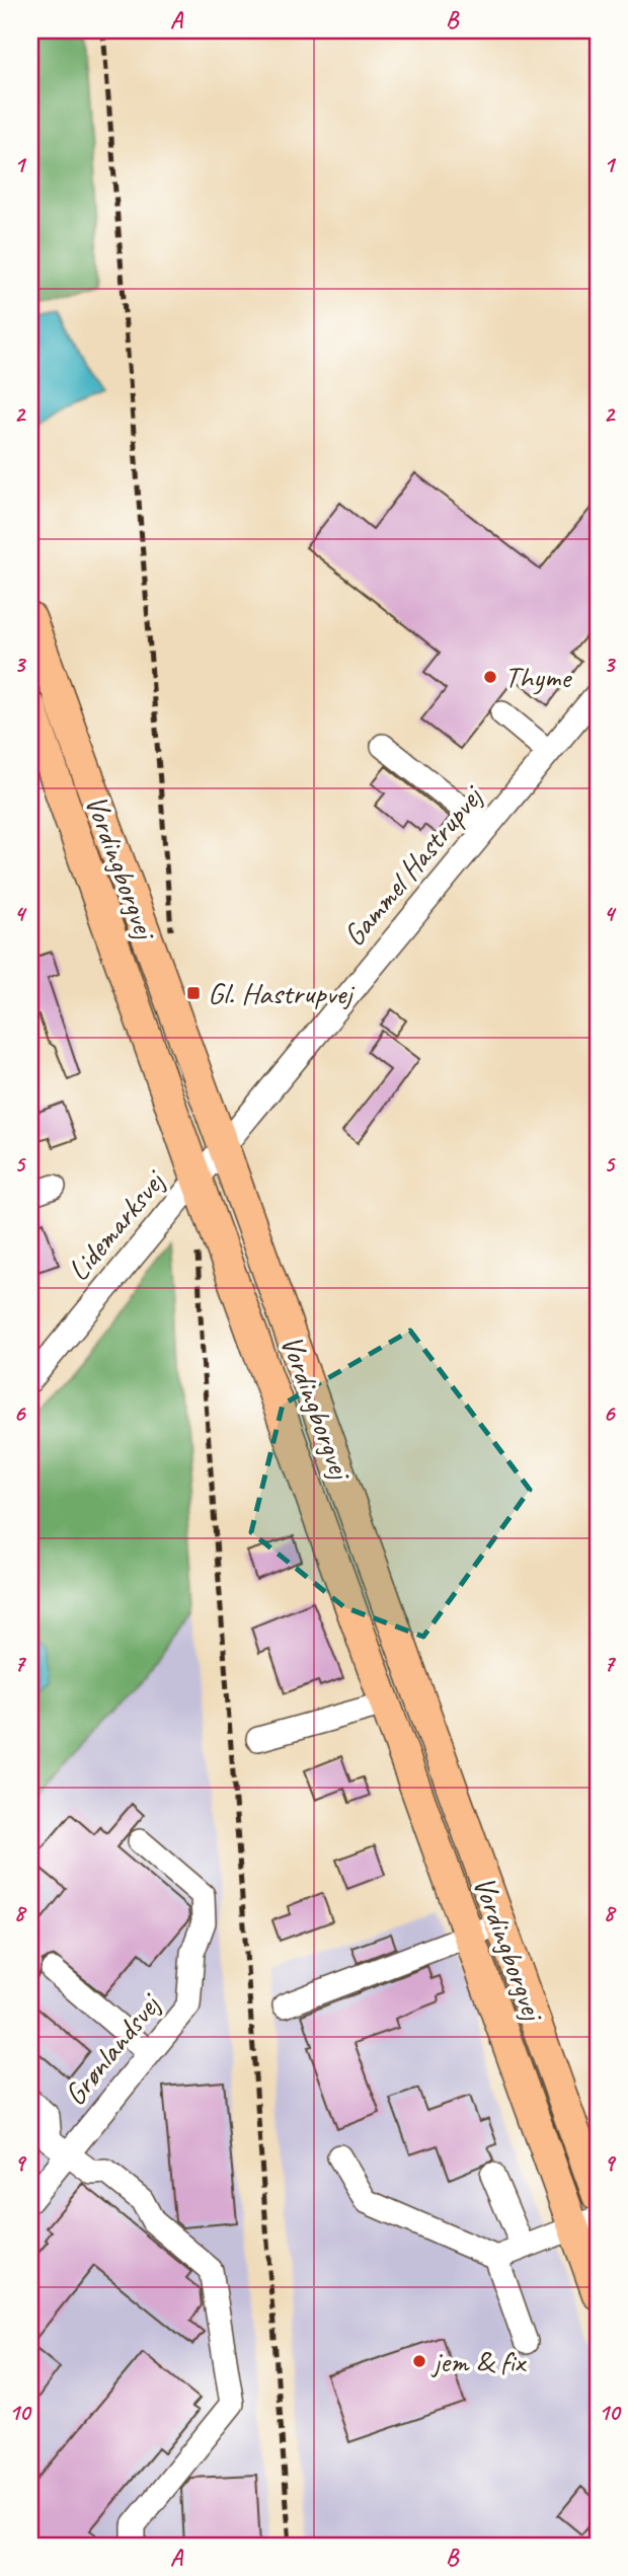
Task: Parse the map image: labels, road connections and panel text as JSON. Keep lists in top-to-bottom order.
{
  "streets": {
    "main road": ["Vordingborgvej"],
    "street": ["Gammel Hastrupvej", "Lidemarksvej", "Grønlandsvej"]
  },
  "crossings": [
    ["Vordingborgvej", "Gammel Hastrupvej"],
    ["Vordingborgvej", "Lidemarksvej"],
    ["Gammel Hastrupvej", "Lidemarksvej"]
  ],
  "places": {
    "other": ["Thyme", "jem & fix"],
    "transit": ["Gl. Hastrupvej"]
  },
  "grid": {
    "columns": ["A", "B"],
    "rows": [
      "1",
      "2",
      "3",
      "4",
      "5",
      "6",
      "7",
      "8",
      "9",
      "10"
    ]
  }
}
